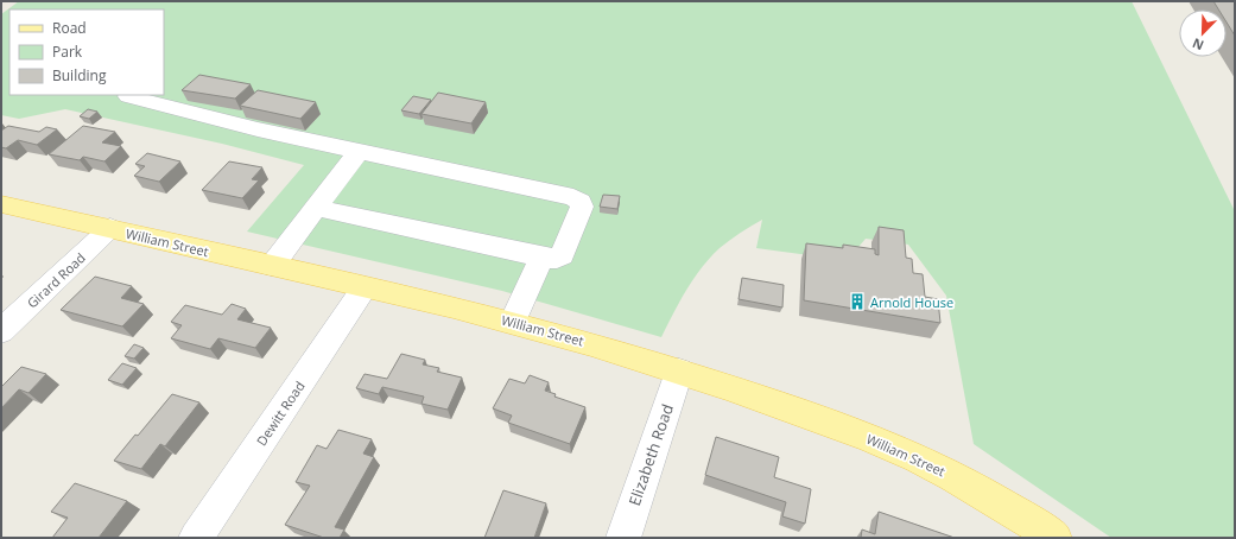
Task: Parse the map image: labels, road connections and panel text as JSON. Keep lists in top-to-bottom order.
{
  "streets": {
    "main road": ["William Street"],
    "street": ["Girard Road", "Dewitt Road", "Elizabeth Road"]
  },
  "crossings": [
    ["William Street", "Girard Road"],
    ["William Street", "Dewitt Road"],
    ["William Street", "Elizabeth Road"]
  ],
  "places": {
    "building": ["Arnold House"]
  },
  "legend": ["Road", "Park", "Building"],
  "north": "bottom left"
}
